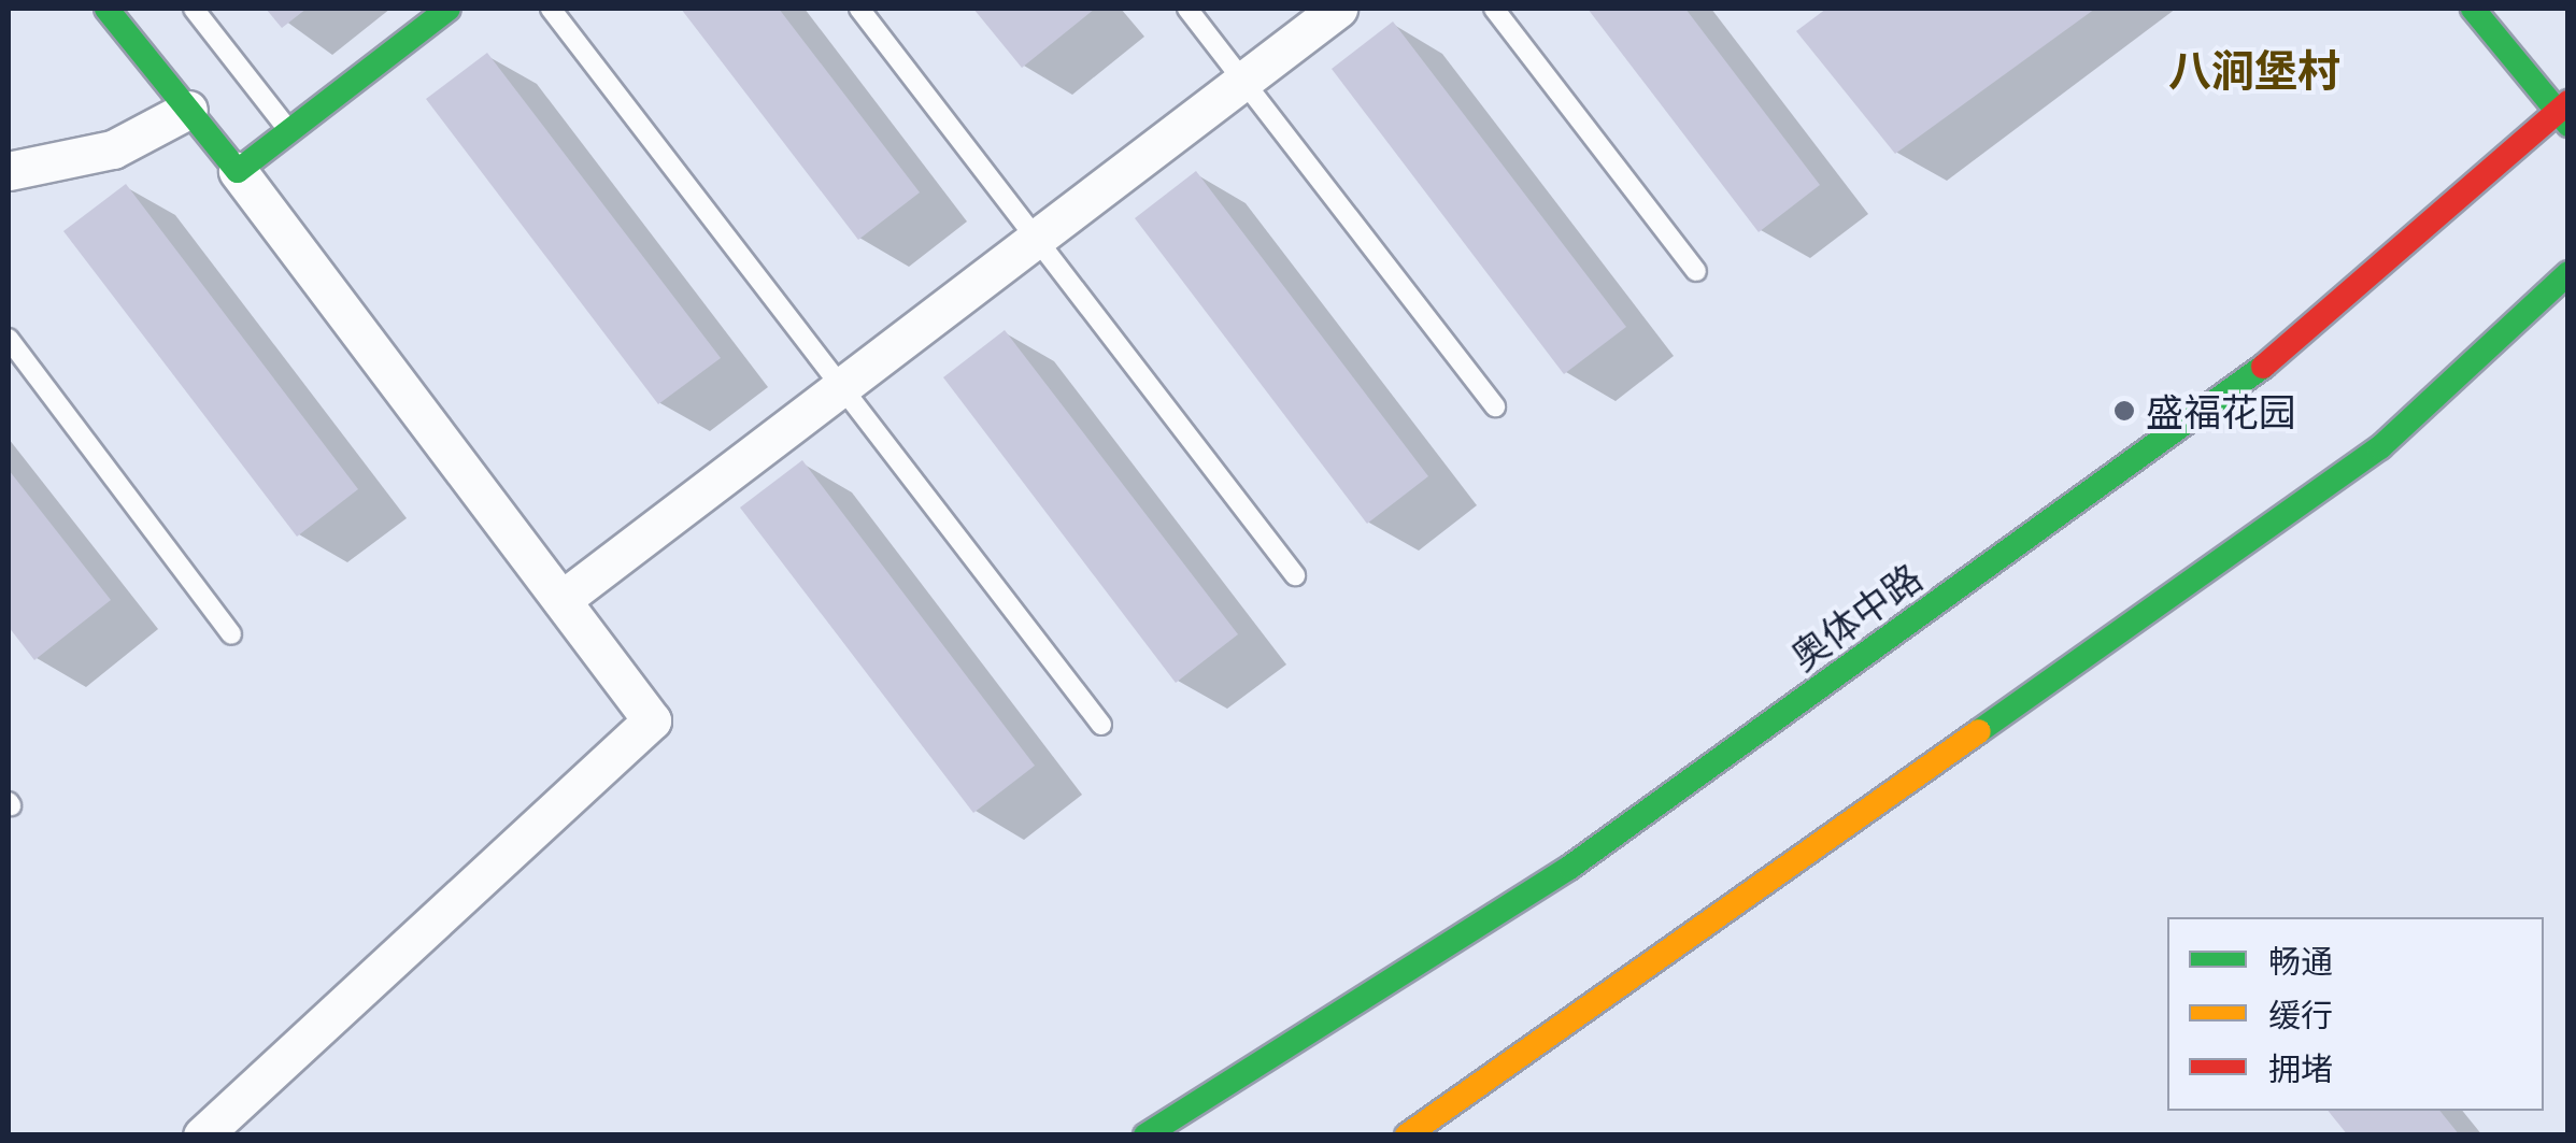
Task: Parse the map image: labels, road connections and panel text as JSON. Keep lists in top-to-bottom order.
{
  "streets": {
    "main road": ["奥体中路"]
  },
  "districts": ["八涧堡村"],
  "places": ["盛福花园"],
  "legend": ["畅通", "缓行", "拥堵"]
}
